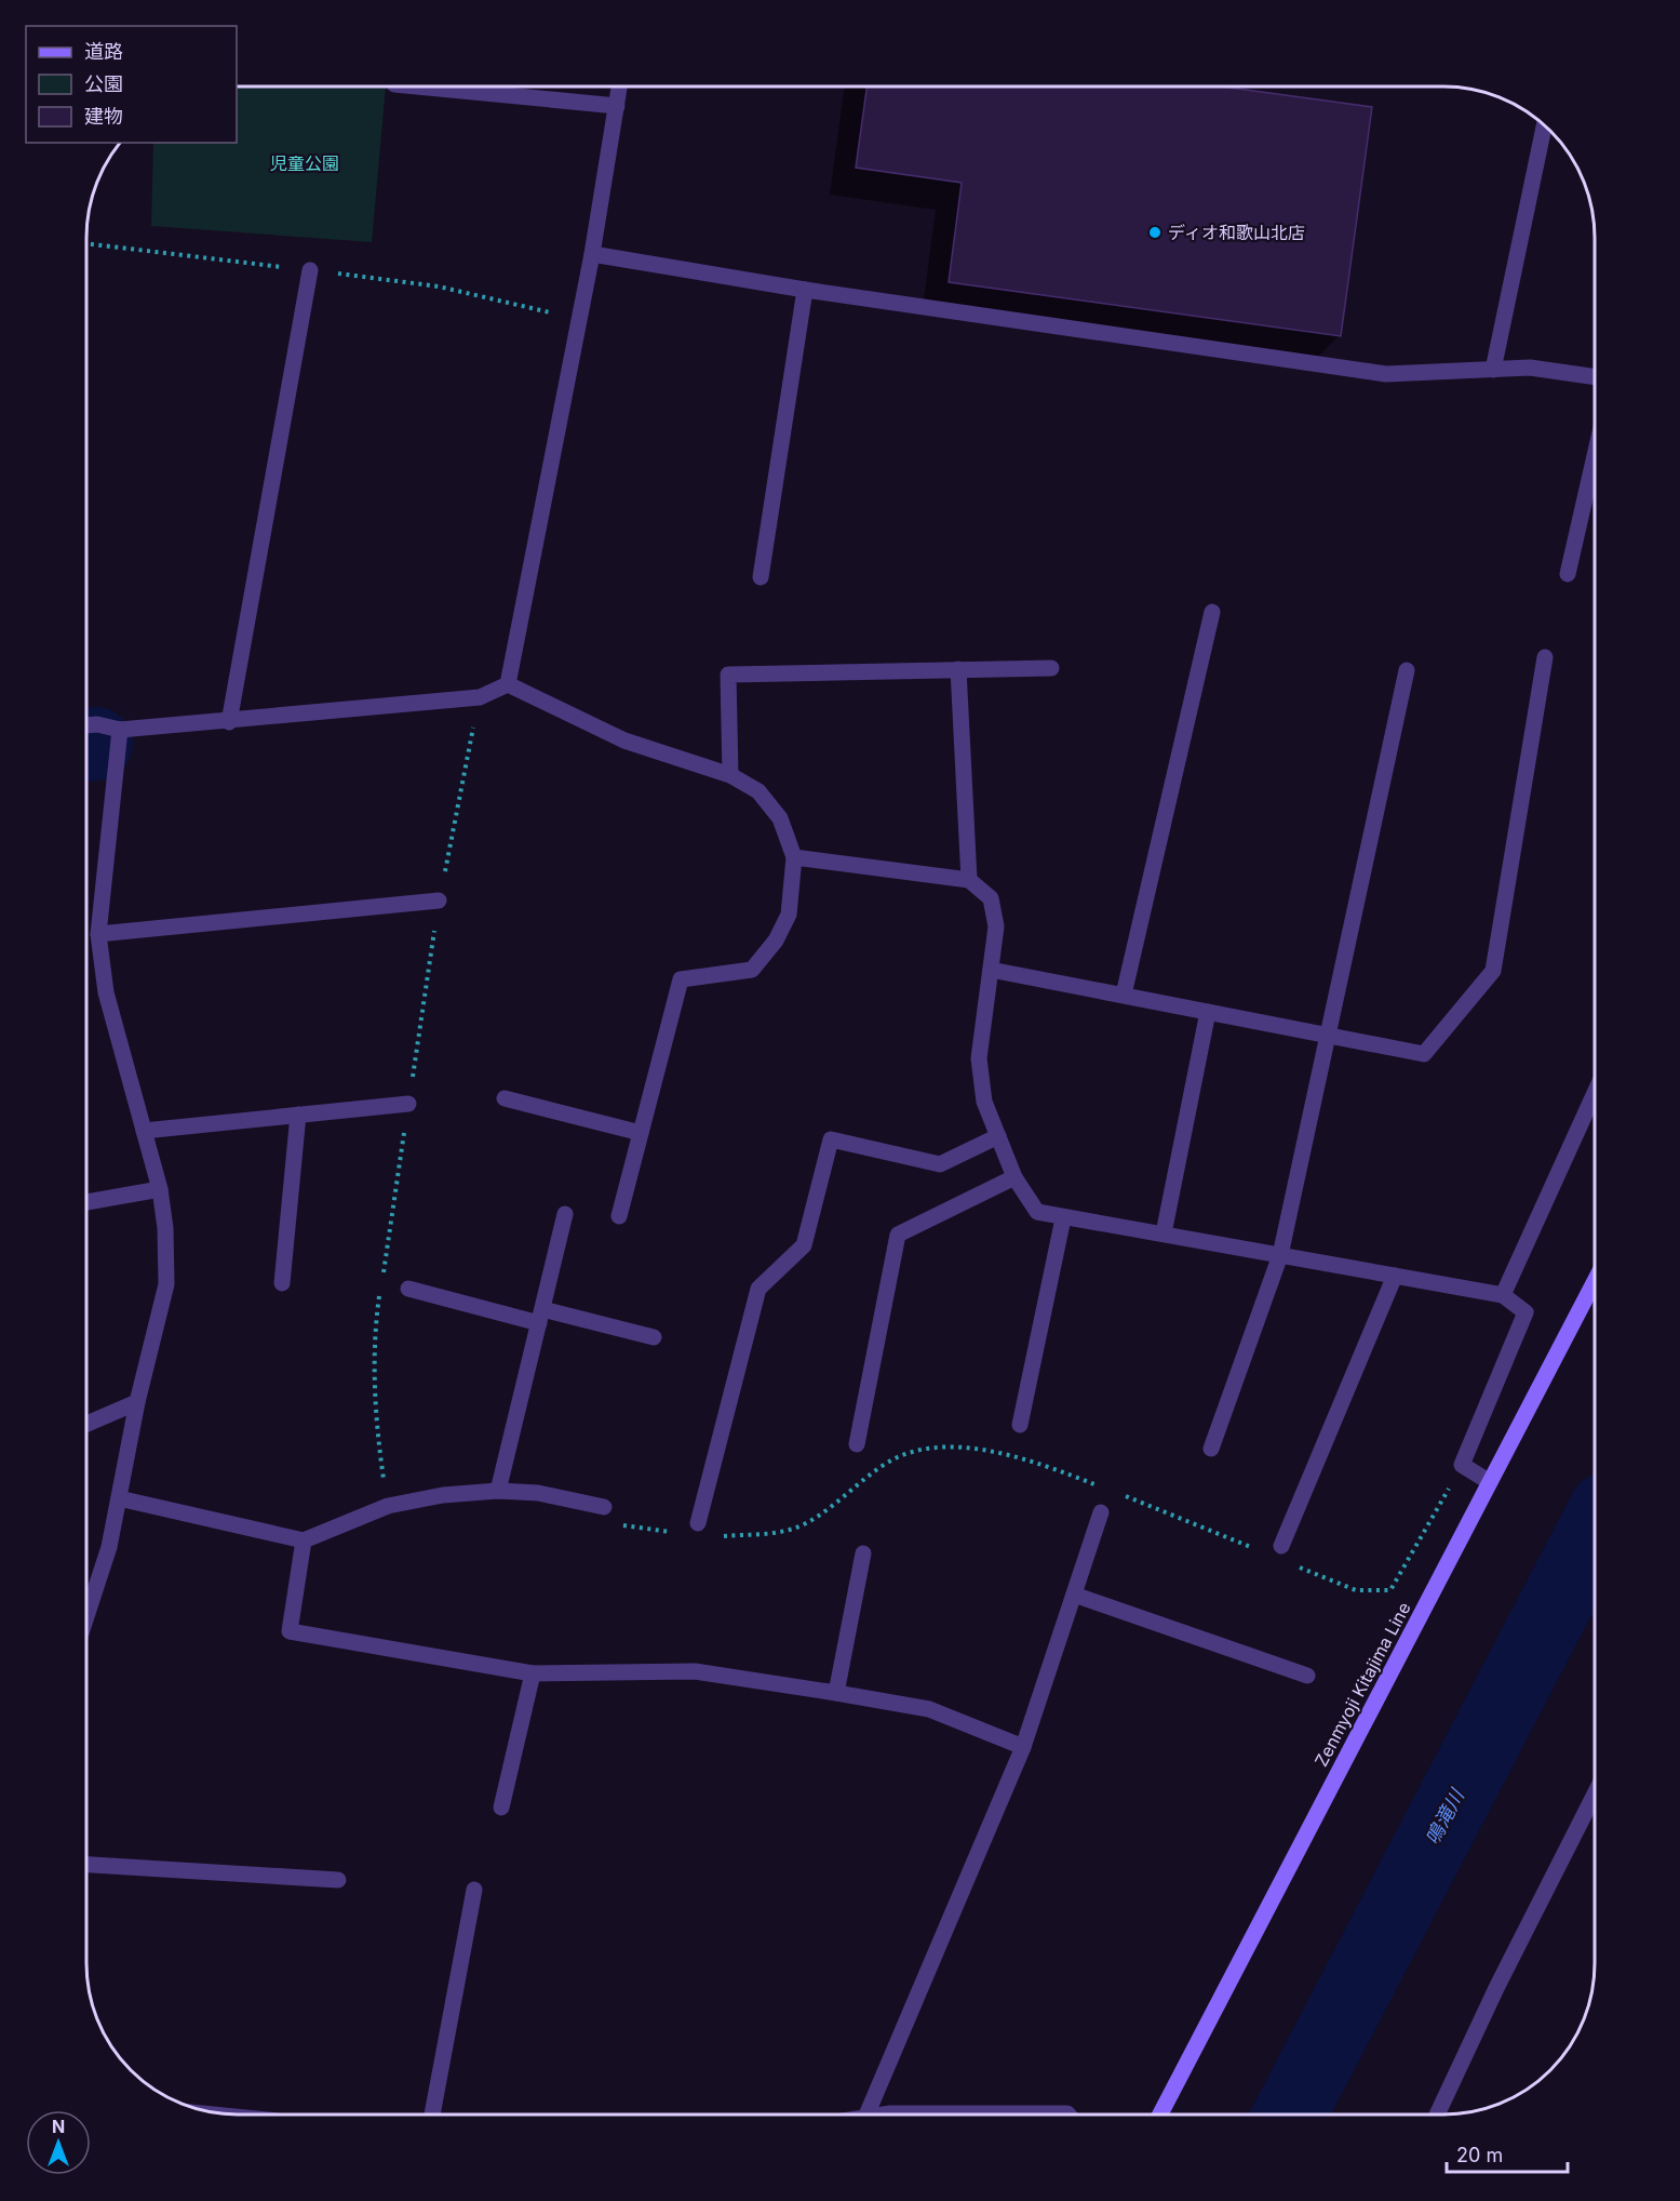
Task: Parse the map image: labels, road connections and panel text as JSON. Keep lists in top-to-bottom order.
{
  "streets": {
    "main road": ["Zenmyoji Kitajima Line"]
  },
  "water": ["鳴滝川"],
  "parks": ["児童公園"],
  "places": ["ディオ和歌山北店"],
  "legend": ["道路", "公園", "建物"],
  "scale_bar": "20 m",
  "north": "top"
}
